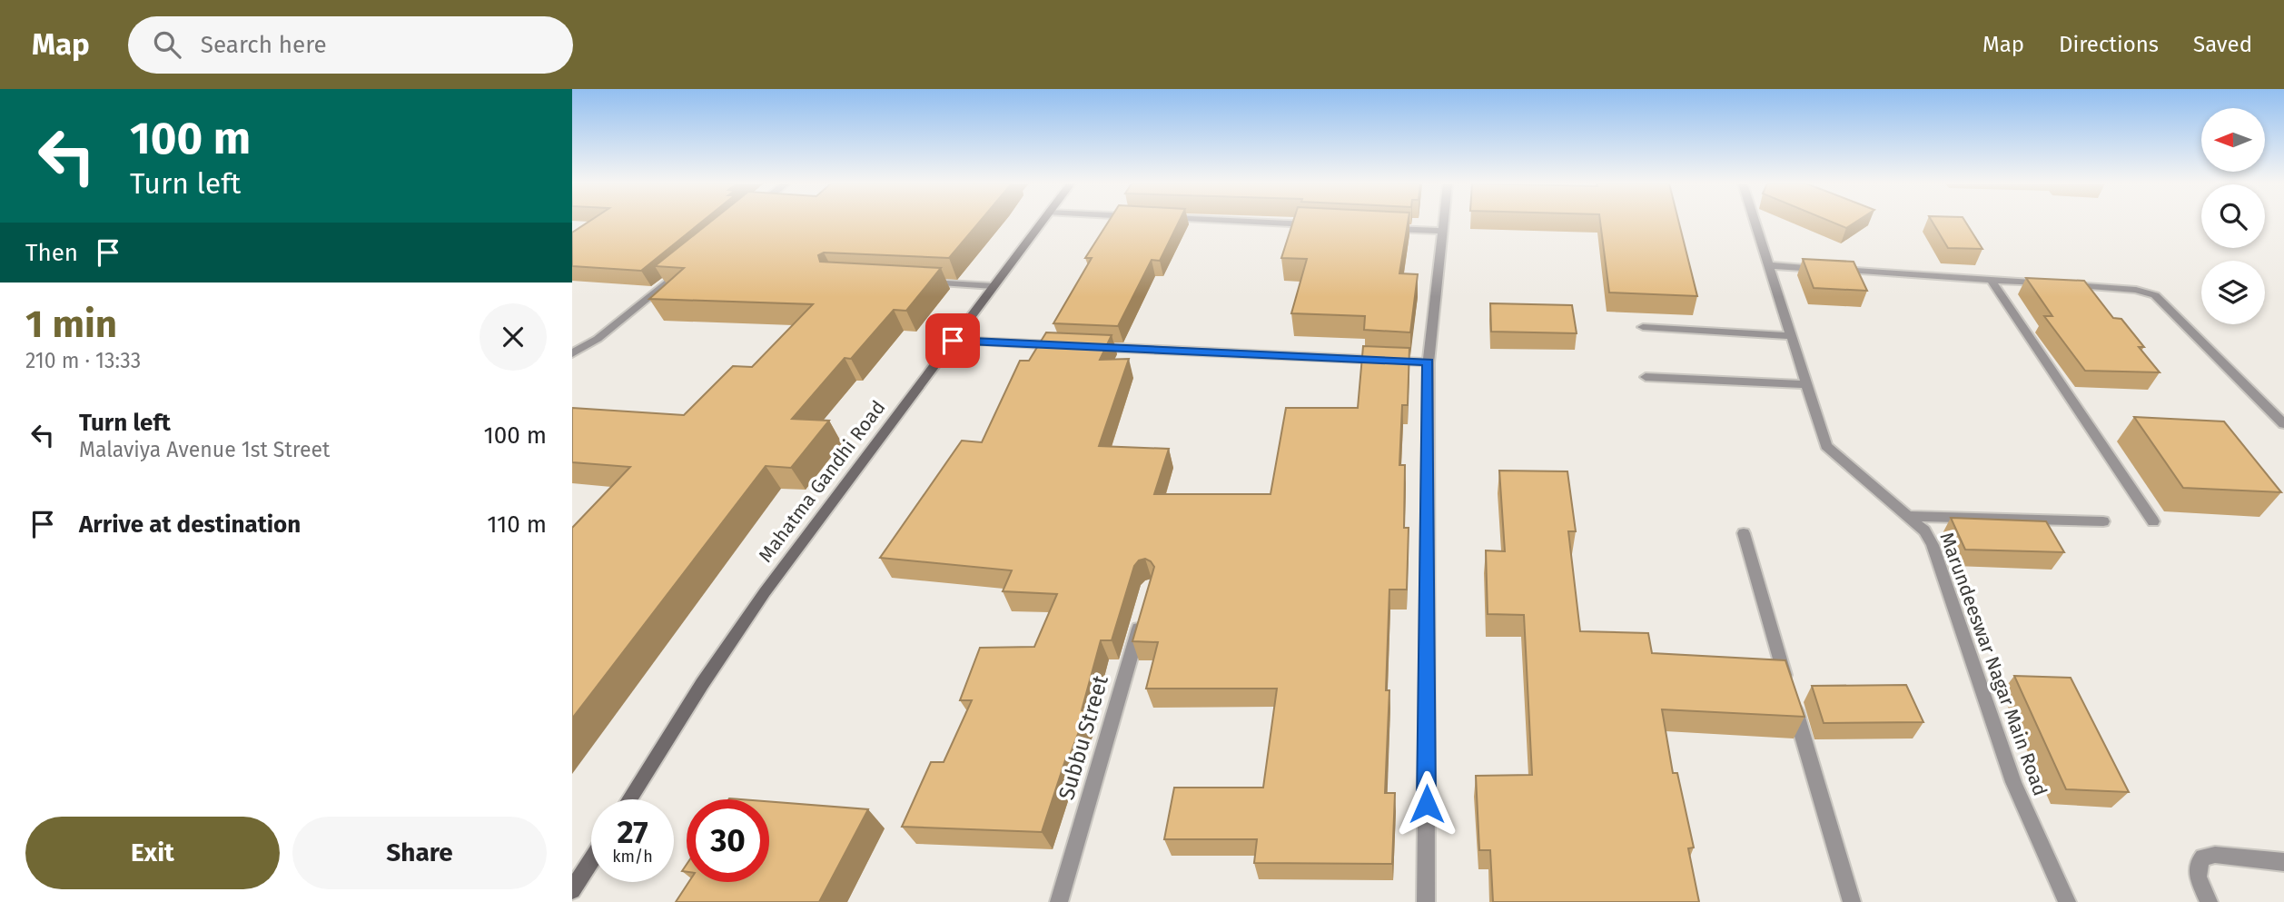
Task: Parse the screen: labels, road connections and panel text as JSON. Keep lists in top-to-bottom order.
{
  "streets": {
    "main road": ["Mahatma Gandhi Road"],
    "street": ["Marundeeswar Nagar Main Road", "Subbu Street"]
  },
  "north": "left",
  "page": {
    "header": "Map",
    "search": "Search here",
    "nav": ["Map", "Directions", "Saved"],
    "turn": ["100 m", "Turn left"],
    "then": "Then",
    "heading": ["1 min", "210 m · 13:33"],
    "list": [
      {
        "name": "Turn left",
        "note": "Malaviya Avenue 1st Street",
        "value": "100 m"
      },
      {
        "name": "Arrive at destination",
        "value": "110 m"
      }
    ],
    "speed": "27 km/h",
    "limit": "30",
    "buttons": ["Exit", "Share"]
  }
}
